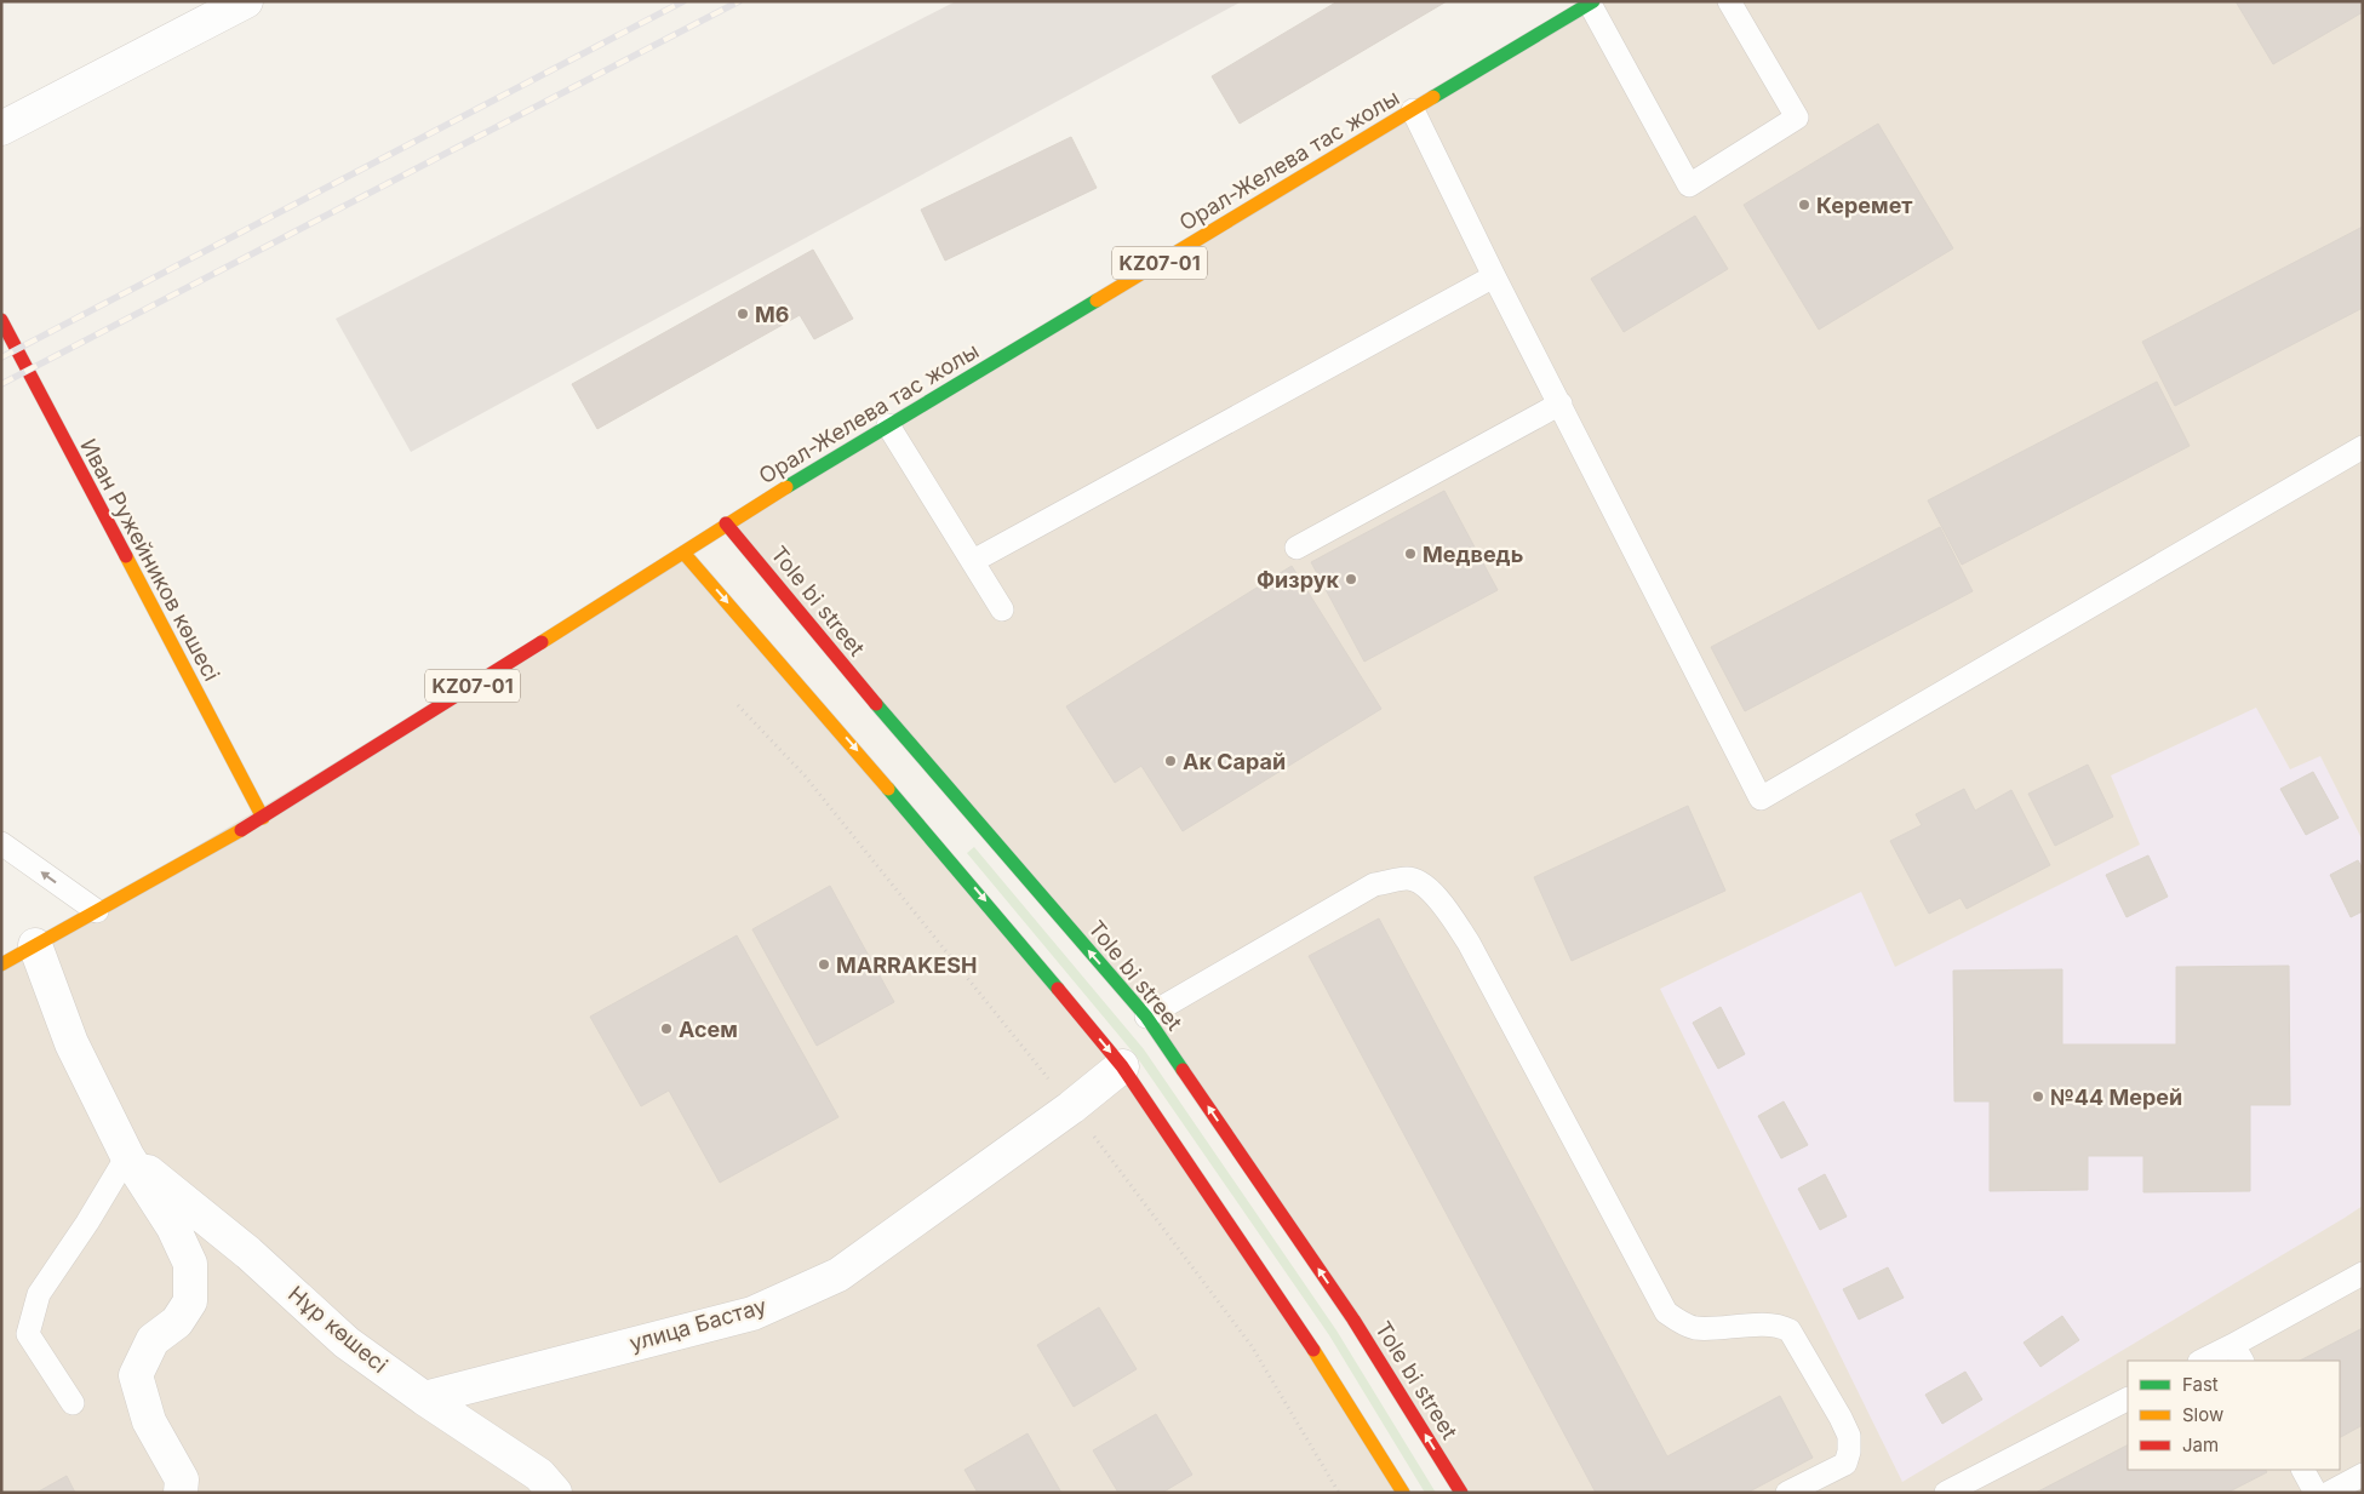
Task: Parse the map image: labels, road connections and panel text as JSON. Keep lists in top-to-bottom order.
{
  "streets": {
    "main road": [
      "Орал-Желева тас жолы",
      "KZ07-01",
      "Иван Ружейников көшесі",
      "Tole bi street"
    ],
    "street": ["улица Бастау", "Нұр көшесі"]
  },
  "crossings": [
    ["Орал-Желева тас жолы", "KZ07-01"],
    ["Орал-Желева тас жолы", "Tole bi street"],
    ["KZ07-01", "Иван Ружейников көшесі"],
    ["улица Бастау", "Нұр көшесі"]
  ],
  "places": [
    "Керемет",
    "М6",
    "Медведь",
    "Физрук",
    "Ак Сарай",
    "MARRAKESH",
    "Асем",
    "№44 Мерей"
  ],
  "legend": ["Fast", "Slow", "Jam"]
}
